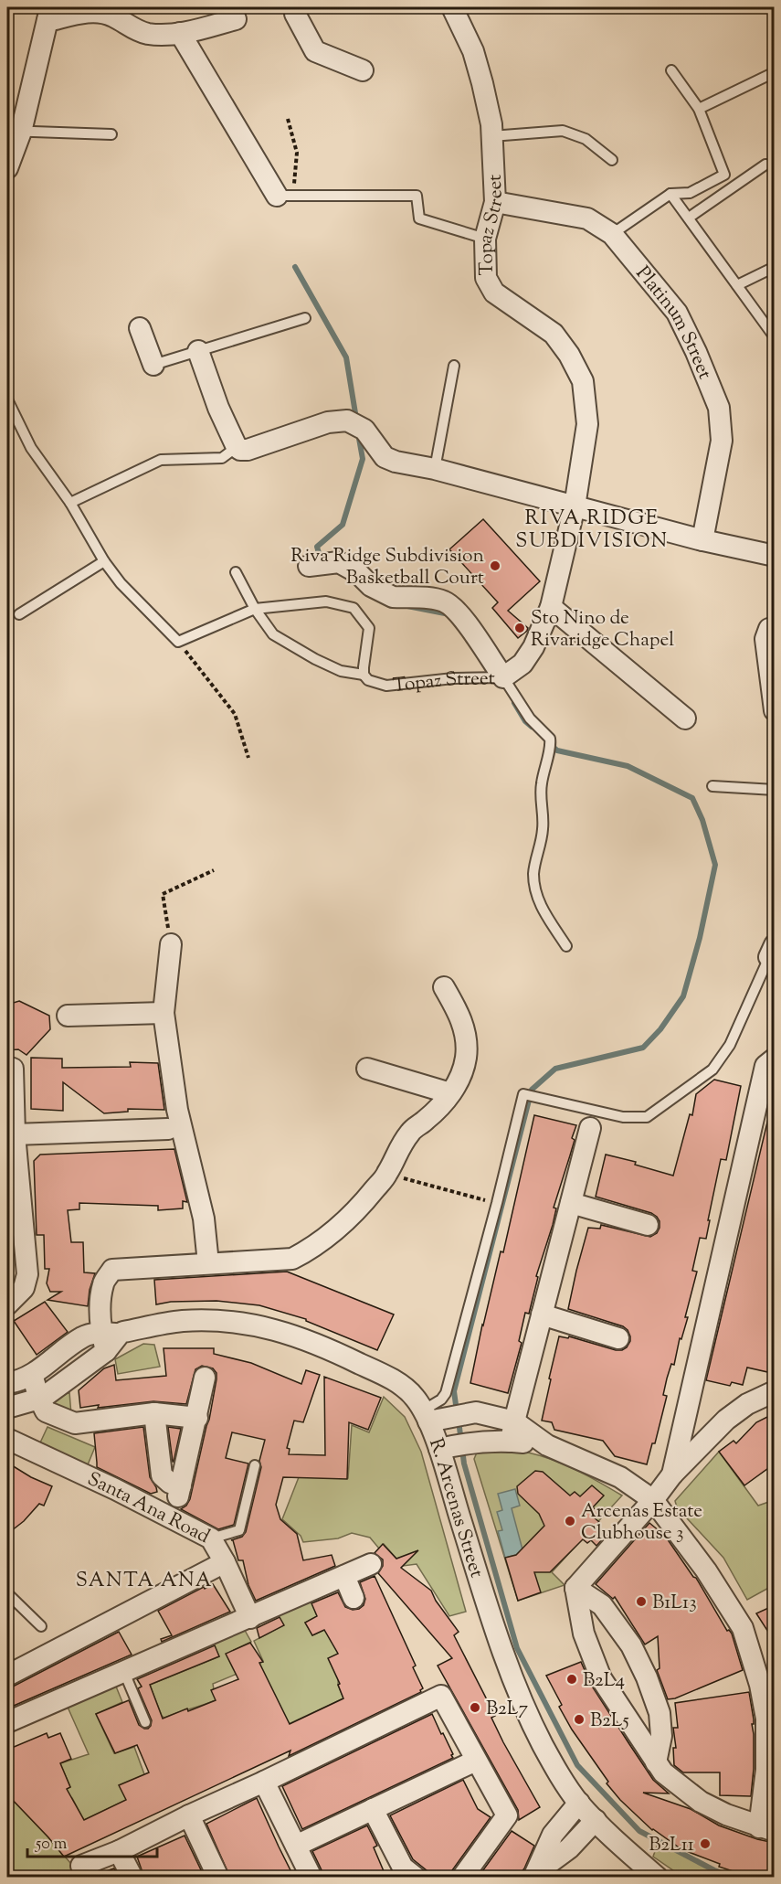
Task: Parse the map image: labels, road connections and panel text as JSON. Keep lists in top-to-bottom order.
{
  "streets": {
    "street": [
      "Topaz Street",
      "Platinum Street",
      "Santa Ana Road",
      "R. Arcenas Street"
    ]
  },
  "crossings": [
    ["Topaz Street", "Platinum Street"]
  ],
  "districts": ["RIVA RIDGE SUBDIVISION", "SANTA ANA"],
  "places": [
    "Riva Ridge Subdivision Basketball Court",
    "Sto Nino de Rivaridge Chapel",
    "Arcenas Estate Clubhouse 3",
    "B1L13",
    "B2L4",
    "B2L7",
    "B2L5",
    "B2L11"
  ],
  "scale_bar": "50 m"
}
